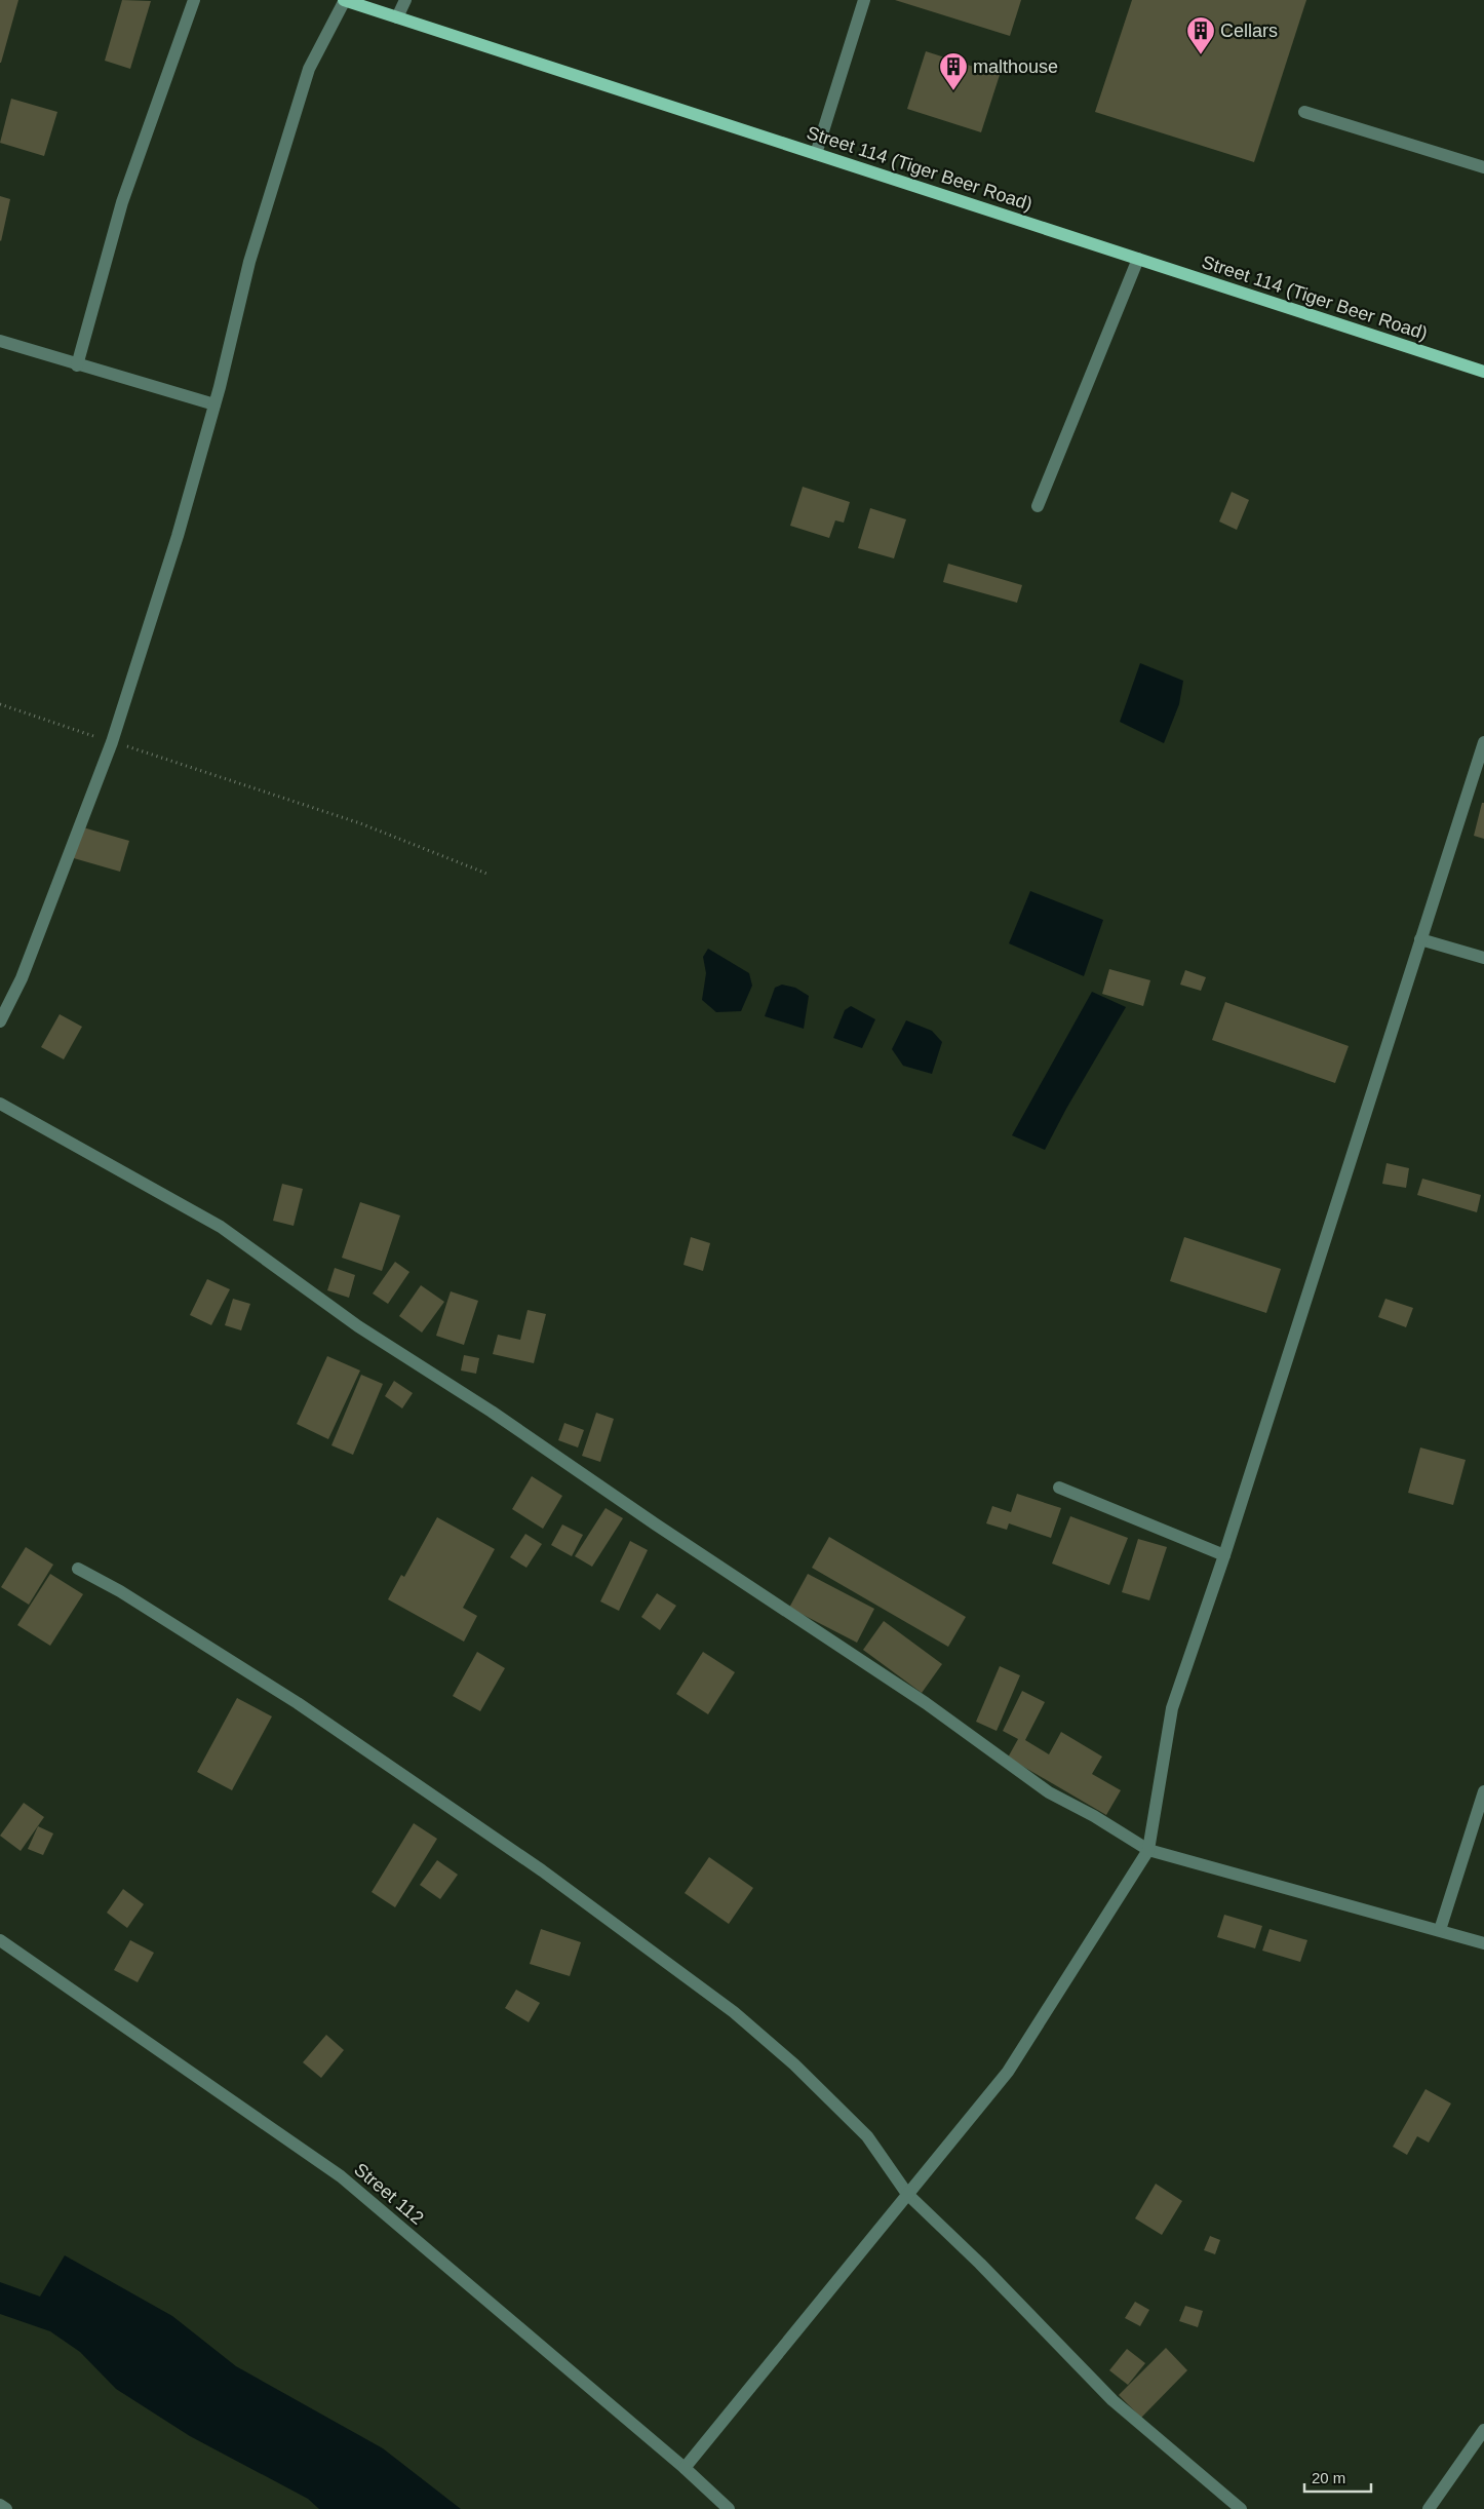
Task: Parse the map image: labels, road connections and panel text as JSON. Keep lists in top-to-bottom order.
{
  "streets": {
    "main road": ["Street 114 (Tiger Beer Road)"],
    "street": ["Street 112"]
  },
  "places": {
    "building": ["Cellars", "malthouse"]
  },
  "scale_bar": "20 m"
}
